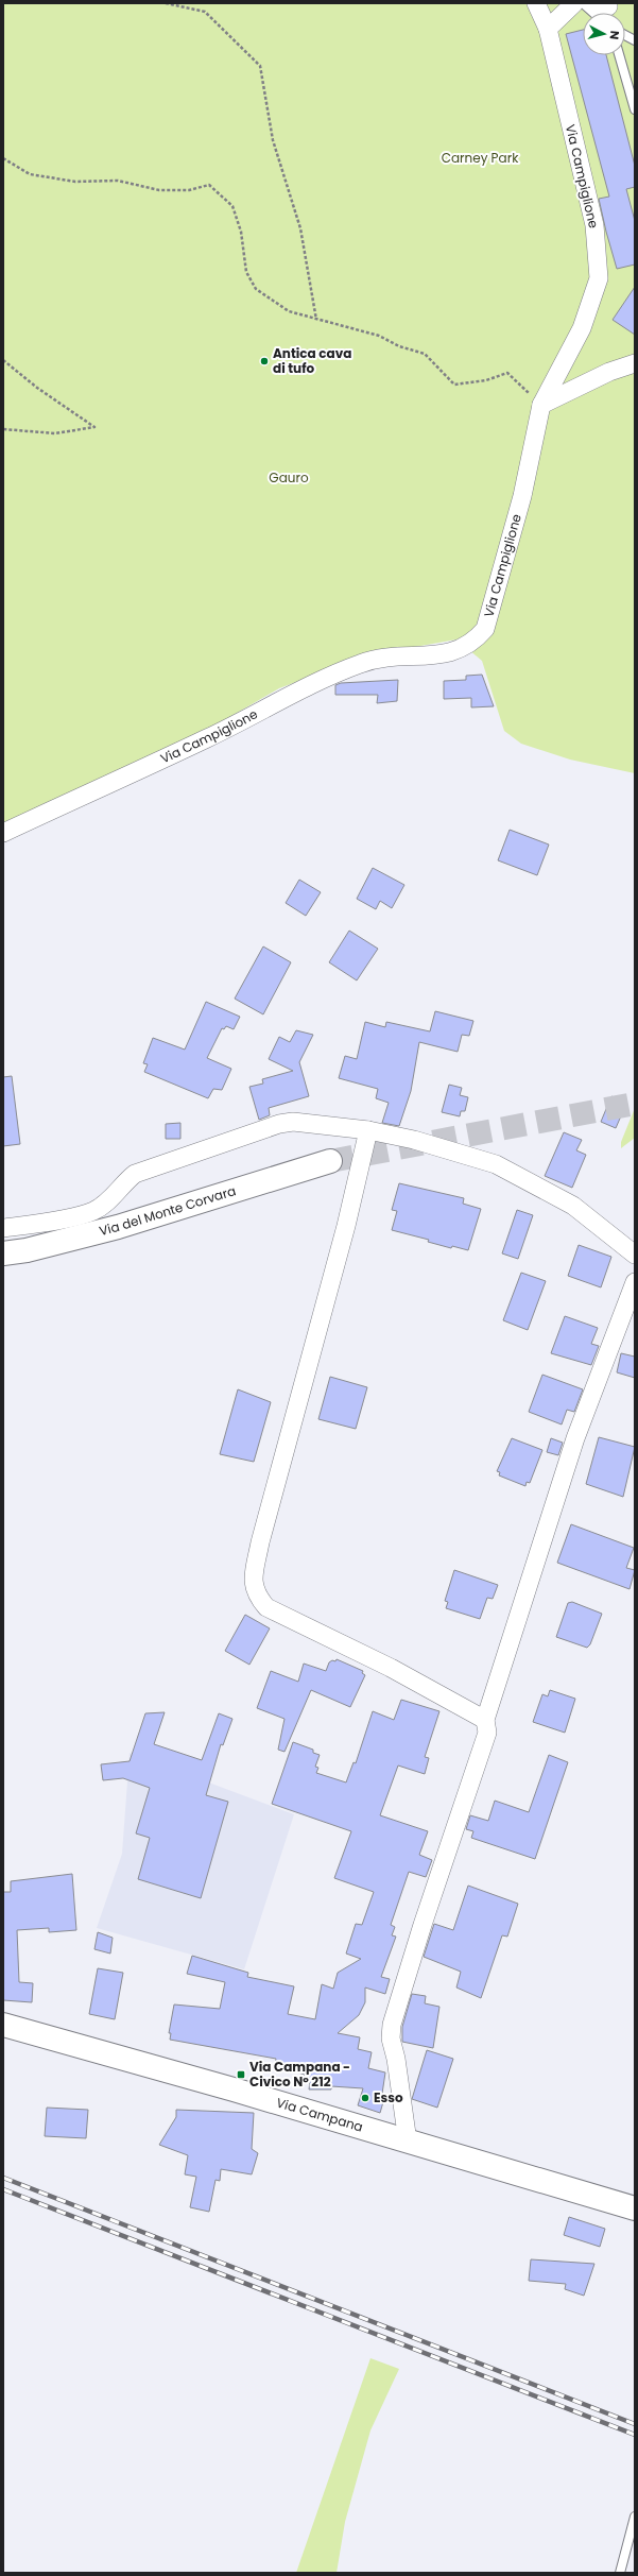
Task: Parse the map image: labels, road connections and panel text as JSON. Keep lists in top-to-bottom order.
{
  "streets": {
    "street": ["Via Campiglione", "Via del Monte Corvara", "Via Campana"]
  },
  "parks": ["Carney Park", "Gauro"],
  "places": {
    "other": ["Antica cava di tufo", "Esso"],
    "transit": ["Via Campana - Civico N° 212"]
  },
  "north": "right"
}
